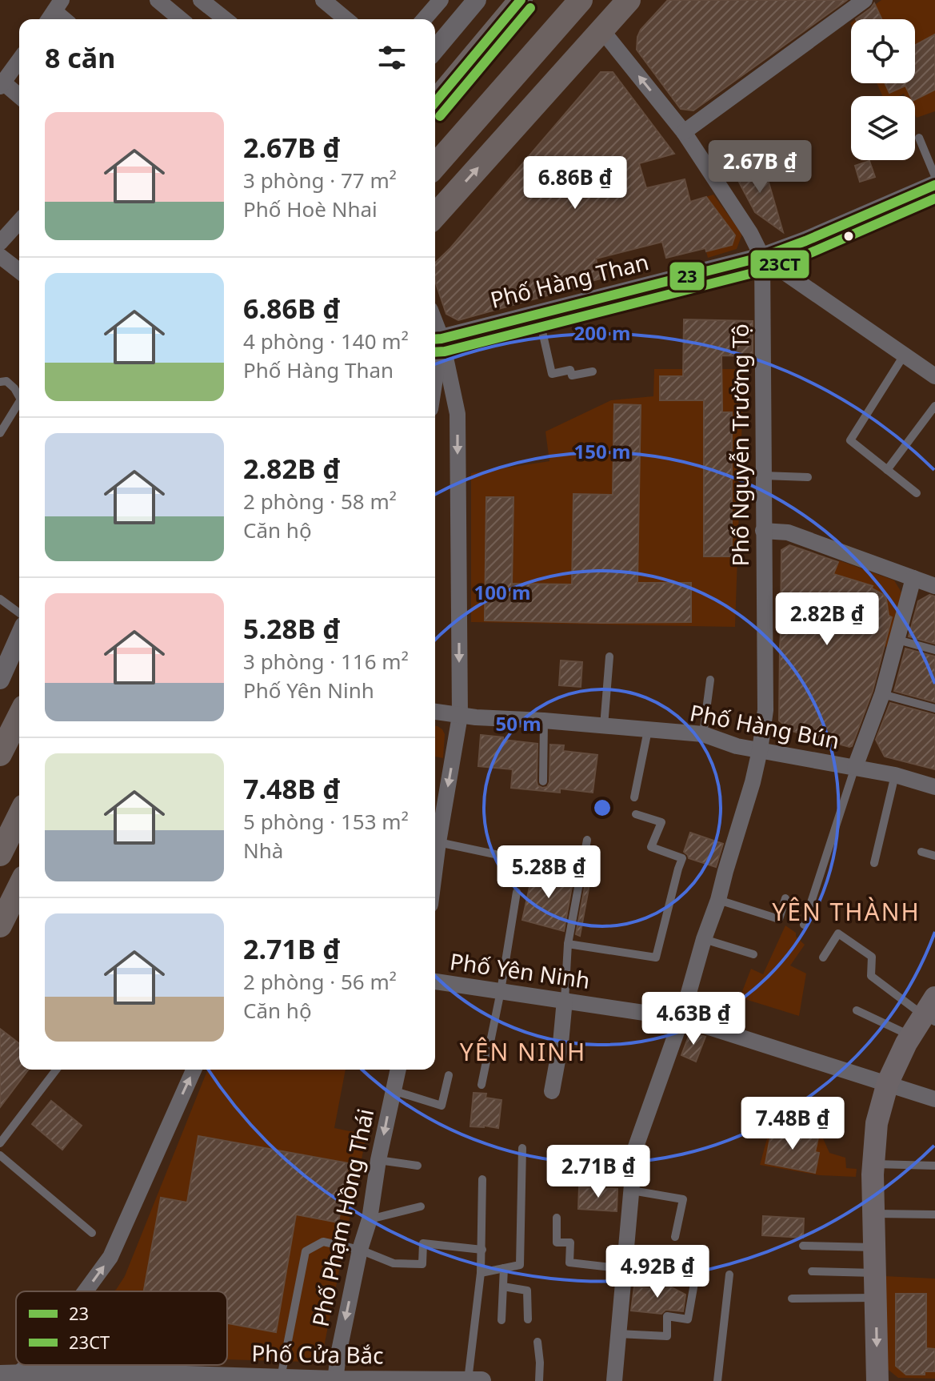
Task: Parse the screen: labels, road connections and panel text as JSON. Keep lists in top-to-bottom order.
{
  "streets": {
    "street": [
      "Phố Hàng Than",
      "Phố Nguyễn Trường Tộ",
      "Phố Hàng Bún",
      "Phố Yên Ninh",
      "Phố Phạm Hồng Thái",
      "Phố Cửa Bắc"
    ]
  },
  "crossings": [
    ["Phố Hàng Than", "Phố Nguyễn Trường Tộ"],
    ["Phố Nguyễn Trường Tộ", "Phố Hàng Bún"],
    ["Phố Nguyễn Trường Tộ", "Phố Yên Ninh"],
    ["Phố Phạm Hồng Thái", "Phố Cửa Bắc"]
  ],
  "one_way": ["Phố Phạm Hồng Thái"],
  "districts": ["YÊN THÀNH", "YÊN NINH"],
  "lines": ["transit line 23", "transit line 23CT"],
  "legend": ["23", "23CT"],
  "page": {
    "heading": "8 căn",
    "list": [
      {
        "name": "2.67B ₫",
        "note": "3 phòng · 77 m² · Phố Hoè Nhai"
      },
      {
        "name": "6.86B ₫",
        "note": "4 phòng · 140 m² · Phố Hàng Than"
      },
      {
        "name": "2.82B ₫",
        "note": "2 phòng · 58 m² · Căn hộ"
      },
      {
        "name": "5.28B ₫",
        "note": "3 phòng · 116 m² · Phố Yên Ninh"
      },
      {
        "name": "7.48B ₫",
        "note": "5 phòng · 153 m² · Nhà"
      },
      {
        "name": "2.71B ₫",
        "note": "2 phòng · 56 m² · Căn hộ"
      }
    ],
    "price": [
      "2.67B ₫",
      "6.86B ₫",
      "2.82B ₫",
      "5.28B ₫",
      "4.63B ₫",
      "7.48B ₫",
      "2.71B ₫",
      "4.92B ₫"
    ]
  },
  "rings": [
    "200 m",
    "150 m",
    "100 m",
    "50 m"
  ]
}
